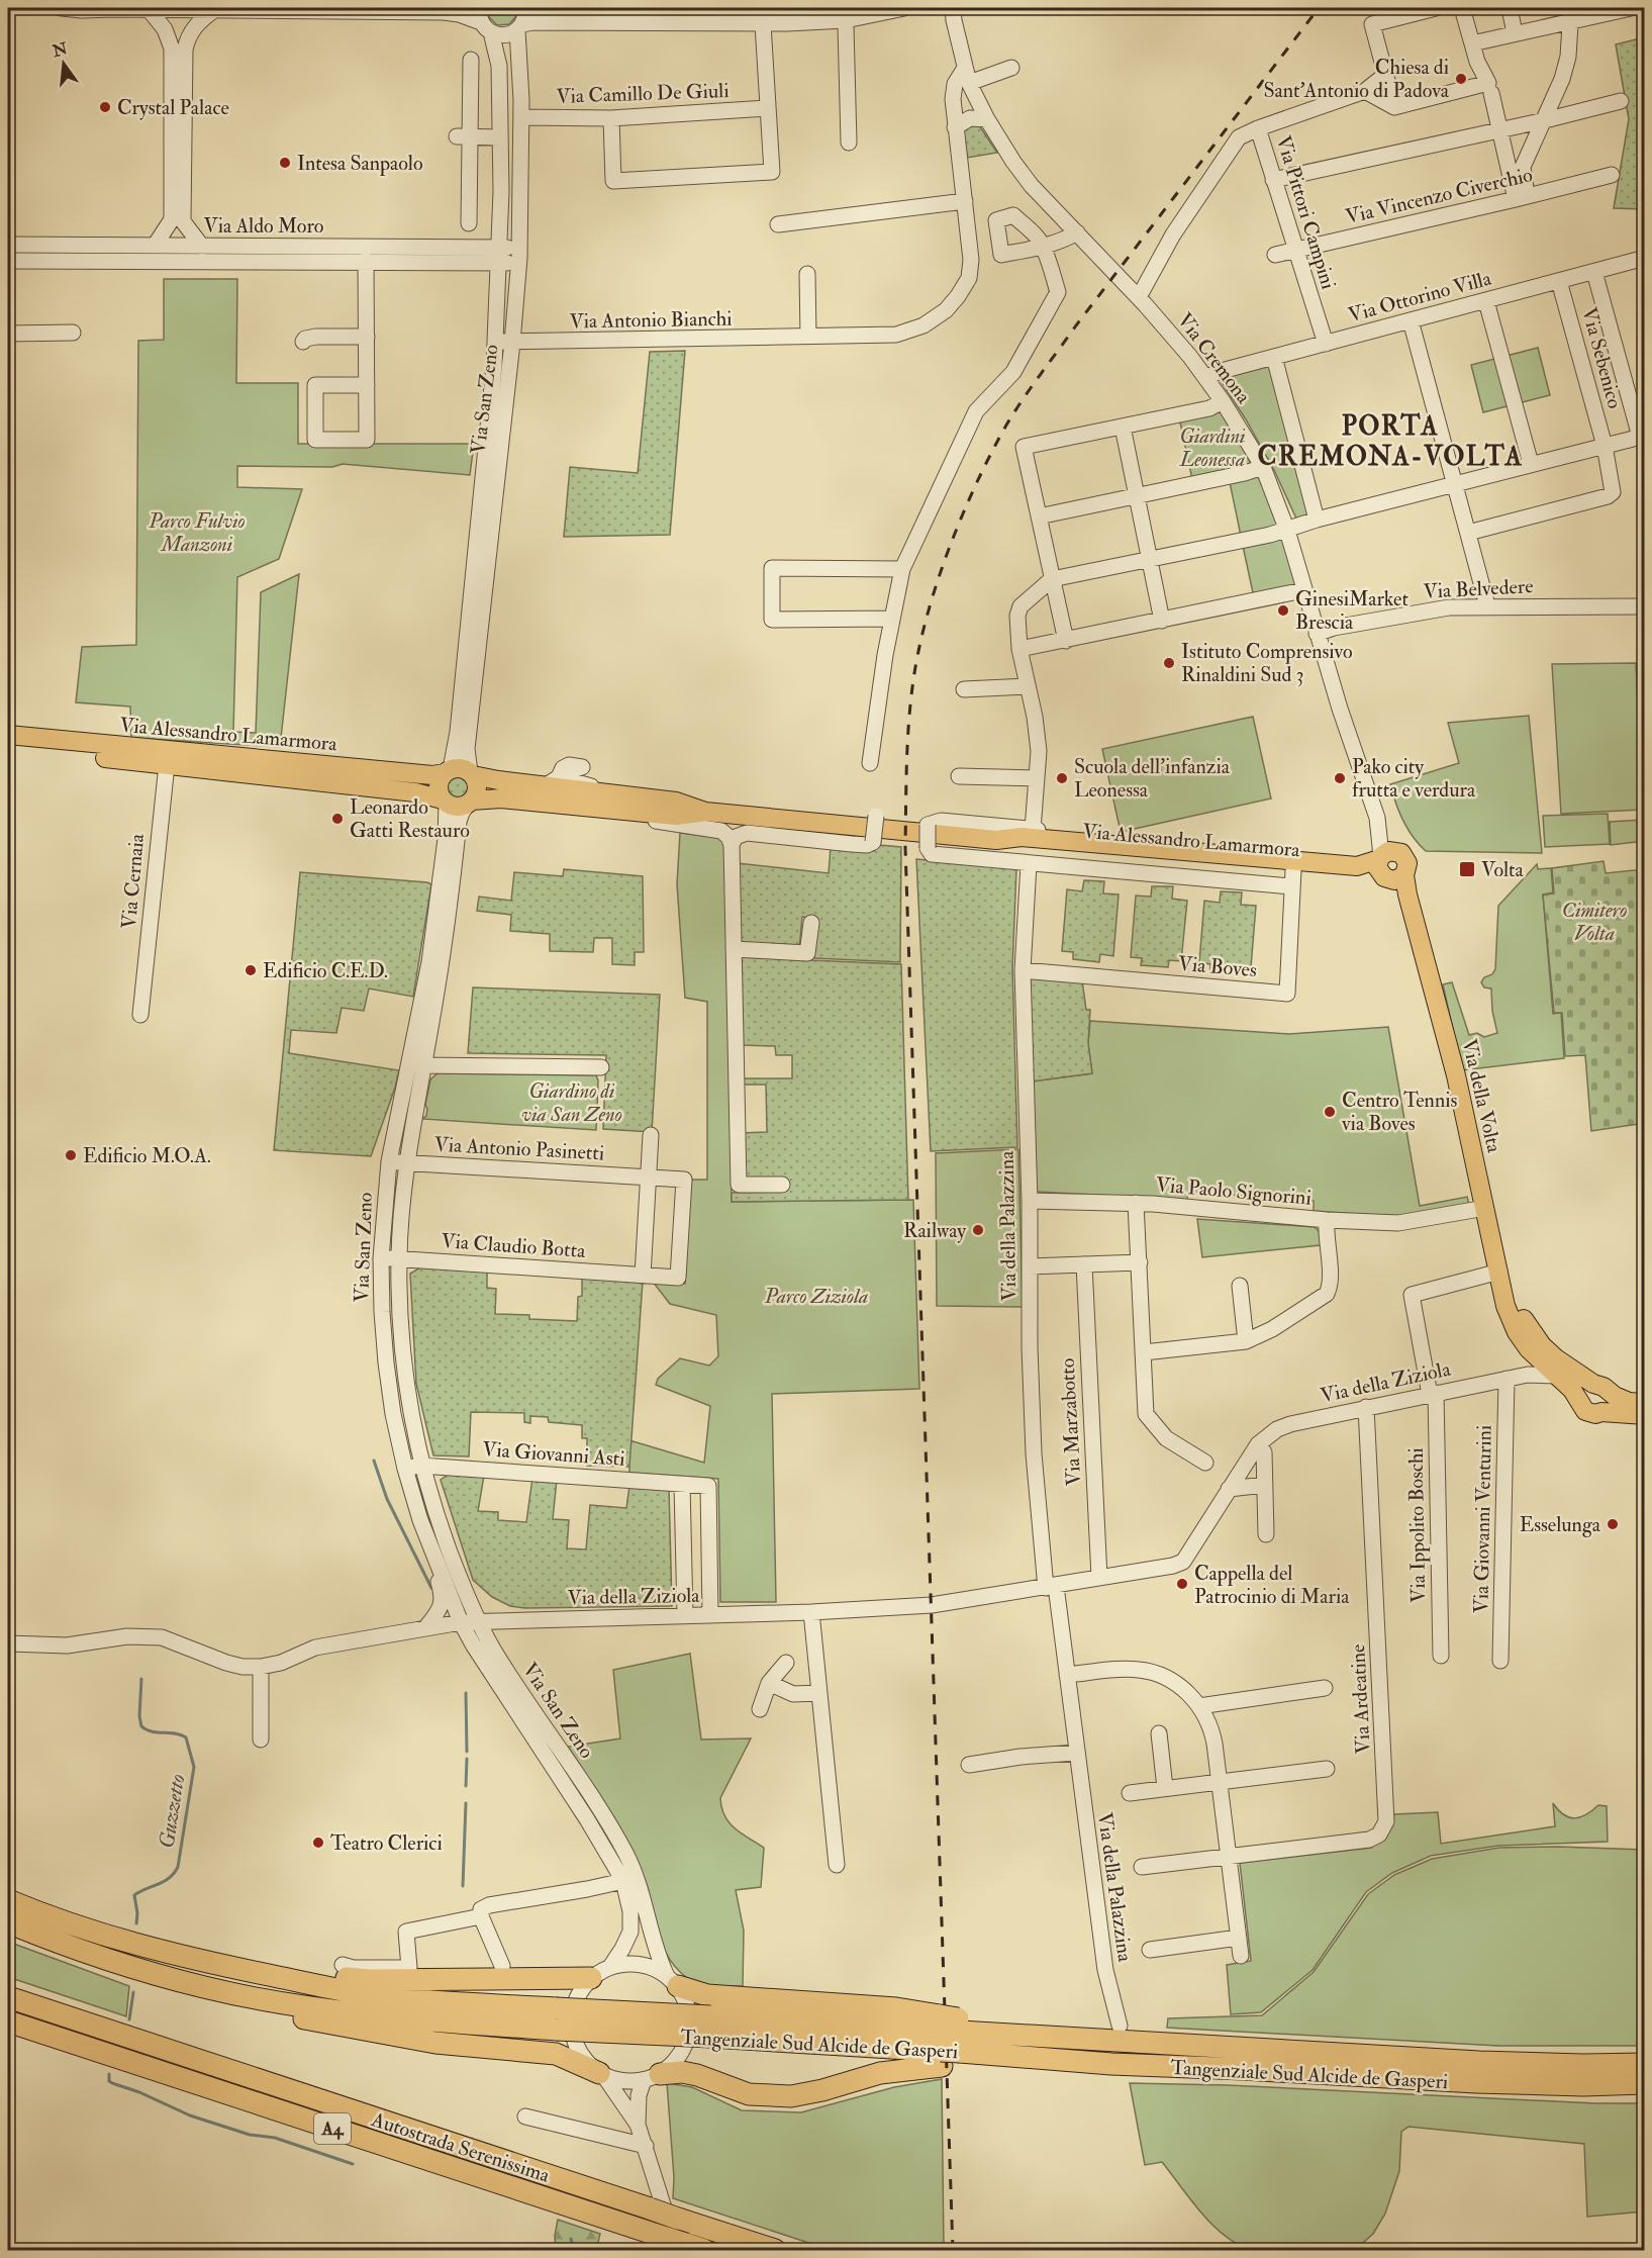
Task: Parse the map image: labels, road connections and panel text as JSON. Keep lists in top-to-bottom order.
{
  "streets": {
    "highway": ["Tangenziale Sud Alcide de Gasperi", "A4", "Autostrada Serenissima"],
    "main road": ["Via Alessandro Lamarmora", "Via della Volta"],
    "street": [
      "Via Camillo De Giuli",
      "Via Vincenzo Civerchio",
      "Via Pittori Campini",
      "Via Aldo Moro",
      "Via Ottorino Villa",
      "Via Antonio Bianchi",
      "Via Cremona",
      "Via Sebenico",
      "Via San Zeno",
      "Via Belvedere",
      "Via Cernaia",
      "Via Boves",
      "Via Antonio Pasinetti",
      "Via Paolo Signorini",
      "Via della Palazzina",
      "Via Claudio Botta",
      "Via della Ziziola",
      "Via Marzabotto",
      "Via Giovanni Asti",
      "Via Giovanni Venturini",
      "Via Ippolito Boschi",
      "Via Ardeatine"
    ]
  },
  "crossings": [
    ["Via Camillo De Giuli", "Via San Zeno"],
    ["Via Vincenzo Civerchio", "Via Pittori Campini"],
    ["Via Pittori Campini", "Via Ottorino Villa"],
    ["Via Aldo Moro", "Via San Zeno"],
    ["Via Ottorino Villa", "Via Cremona"],
    ["Via Ottorino Villa", "Via Sebenico"],
    ["Via Antonio Bianchi", "Via Cremona"],
    ["Via Antonio Bianchi", "Via San Zeno"],
    ["Via Cremona", "Via Belvedere"],
    ["Via Cremona", "Via della Volta"],
    ["Via San Zeno", "Via Alessandro Lamarmora"],
    ["Via San Zeno", "Via Antonio Pasinetti"],
    ["Via San Zeno", "Via Claudio Botta"],
    ["Via San Zeno", "Via della Ziziola"],
    ["Via San Zeno", "Via Giovanni Asti"],
    ["Via San Zeno", "Autostrada Serenissima"],
    ["Via Alessandro Lamarmora", "Via Cernaia"],
    ["Via Alessandro Lamarmora", "Via Boves"],
    ["Via Alessandro Lamarmora", "Via della Volta"],
    ["Via Alessandro Lamarmora", "Via della Palazzina"],
    ["Via Boves", "Via della Palazzina"],
    ["Via della Volta", "Via Paolo Signorini"],
    ["Via della Volta", "Via della Ziziola"],
    ["Via della Volta", "Via Ippolito Boschi"],
    ["Via Antonio Pasinetti", "Via Claudio Botta"],
    ["Via Paolo Signorini", "Via della Palazzina"],
    ["Via della Palazzina", "Via della Ziziola"],
    ["Via della Palazzina", "Tangenziale Sud Alcide de Gasperi"],
    ["Via della Ziziola", "Via Marzabotto"],
    ["Via della Ziziola", "Via Giovanni Asti"],
    ["Via della Ziziola", "Via Giovanni Venturini"],
    ["Via della Ziziola", "Via Ippolito Boschi"],
    ["Via della Ziziola", "Via Ardeatine"]
  ],
  "districts": ["PORTA CREMONA-VOLTA"],
  "water": ["Guzzetto"],
  "parks": [
    "Giardini Leonessa",
    "Parco Fulvio Manzoni",
    "Cimitero Volta",
    "Giardino di via San Zeno",
    "Parco Ziziola"
  ],
  "places": {
    "other": [
      "Chiesa di Sant'Antonio di Padova",
      "Crystal Palace",
      "Intesa Sanpaolo",
      "GinesiMarket Brescia",
      "Istituto Comprensivo Rinaldini Sud 3",
      "Scuola dell'infanzia Leonessa",
      "Pako city frutta e verdura",
      "Leonardo Gatti Restauro",
      "Edificio C.E.D.",
      "Centro Tennis via Boves",
      "Edificio M.O.A.",
      "Railway",
      "Esselunga",
      "Cappella del Patrocinio di Maria",
      "Teatro Clerici"
    ],
    "transit": ["Volta"]
  },
  "north": "top"
}
